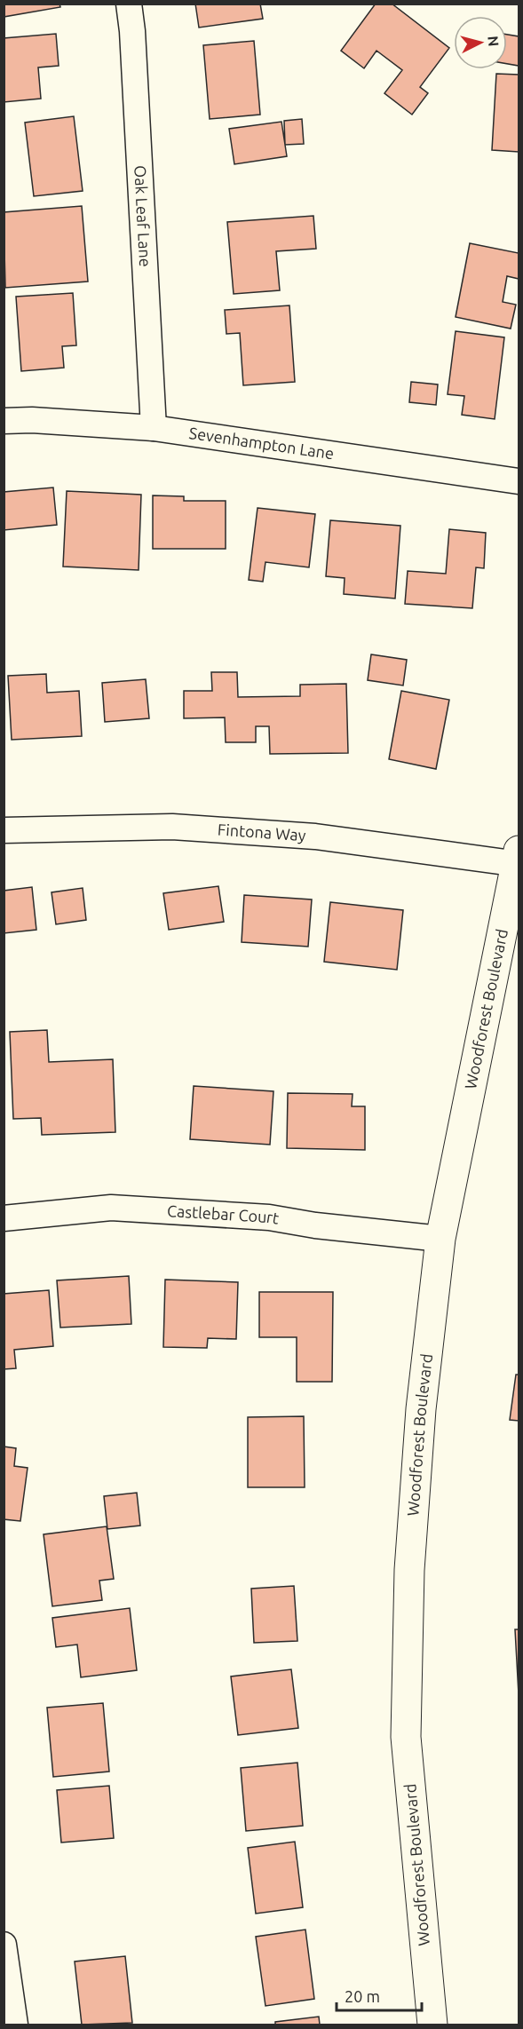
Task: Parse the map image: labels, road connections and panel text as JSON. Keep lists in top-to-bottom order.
{
  "streets": {
    "main road": ["Woodforest Boulevard"],
    "street": [
      "Oak Leaf Lane",
      "Sevenhampton Lane",
      "Fintona Way",
      "Castlebar Court"
    ]
  },
  "crossings": [
    ["Oak Leaf Lane", "Sevenhampton Lane"],
    ["Fintona Way", "Woodforest Boulevard"],
    ["Woodforest Boulevard", "Castlebar Court"]
  ],
  "scale_bar": "20 m",
  "north": "right"
}
